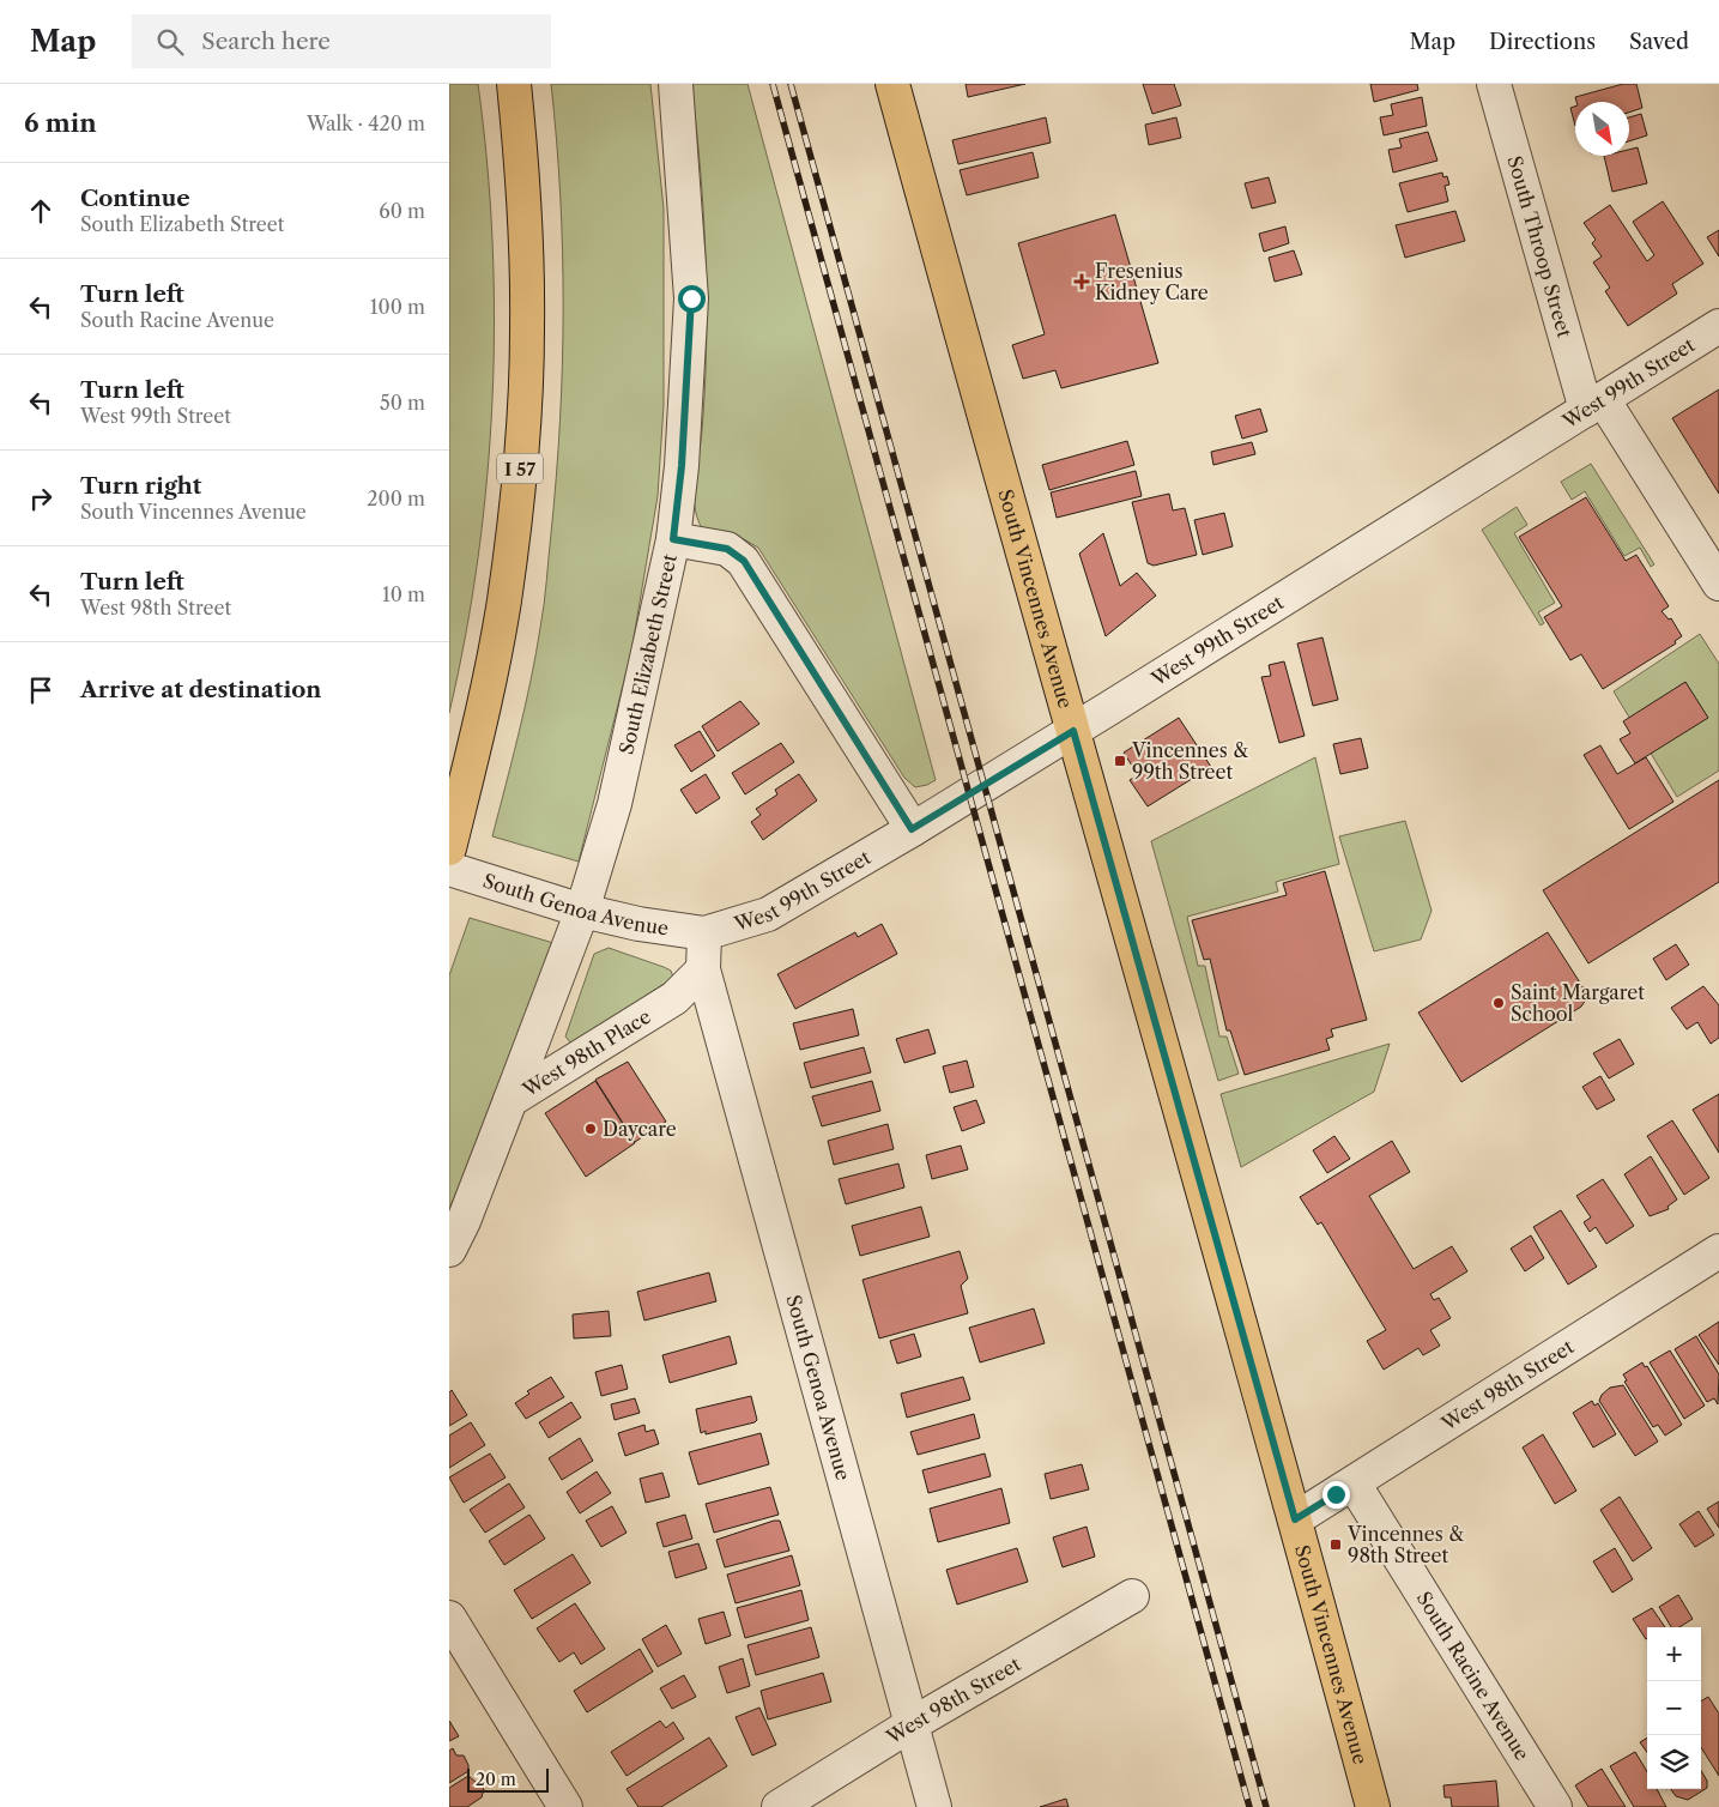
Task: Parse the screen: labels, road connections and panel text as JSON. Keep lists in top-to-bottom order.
{
  "streets": {
    "main road": ["I 57", "South Vincennes Avenue"],
    "street": [
      "South Throop Street",
      "West 99th Street",
      "South Elizabeth Street",
      "South Genoa Avenue",
      "West 98th Place",
      "West 98th Street",
      "South Racine Avenue"
    ]
  },
  "crossings": [
    ["South Throop Street", "West 99th Street"],
    ["West 99th Street", "South Vincennes Avenue"],
    ["West 99th Street", "South Genoa Avenue"],
    ["South Vincennes Avenue", "West 98th Street"],
    ["South Elizabeth Street", "South Genoa Avenue"],
    ["South Elizabeth Street", "West 98th Place"],
    ["South Genoa Avenue", "West 98th Place"],
    ["South Genoa Avenue", "West 98th Street"],
    ["West 98th Street", "South Racine Avenue"]
  ],
  "places": {
    "health": ["Fresenius Kidney Care"],
    "transit": ["Vincennes & 99th Street", "Vincennes & 98th Street"],
    "other": ["Saint Margaret School", "Daycare"]
  },
  "scale_bar": "20 m",
  "north": "bottom right",
  "page": {
    "header": "Map",
    "search": "Search here",
    "nav": ["Map", "Directions", "Saved"],
    "heading": ["6 min", "Walk · 420 m"],
    "list": [
      ["Continue", "South Elizabeth Street", "60 m"],
      ["Turn left", "South Racine Avenue", "100 m"],
      ["Turn left", "West 99th Street", "50 m"],
      ["Turn right", "South Vincennes Avenue", "200 m"],
      ["Turn left", "West 98th Street", "10 m"],
      "Arrive at destination"
    ],
    "map_buttons": ["+", "−"],
    "scale": "20 m"
  }
}
